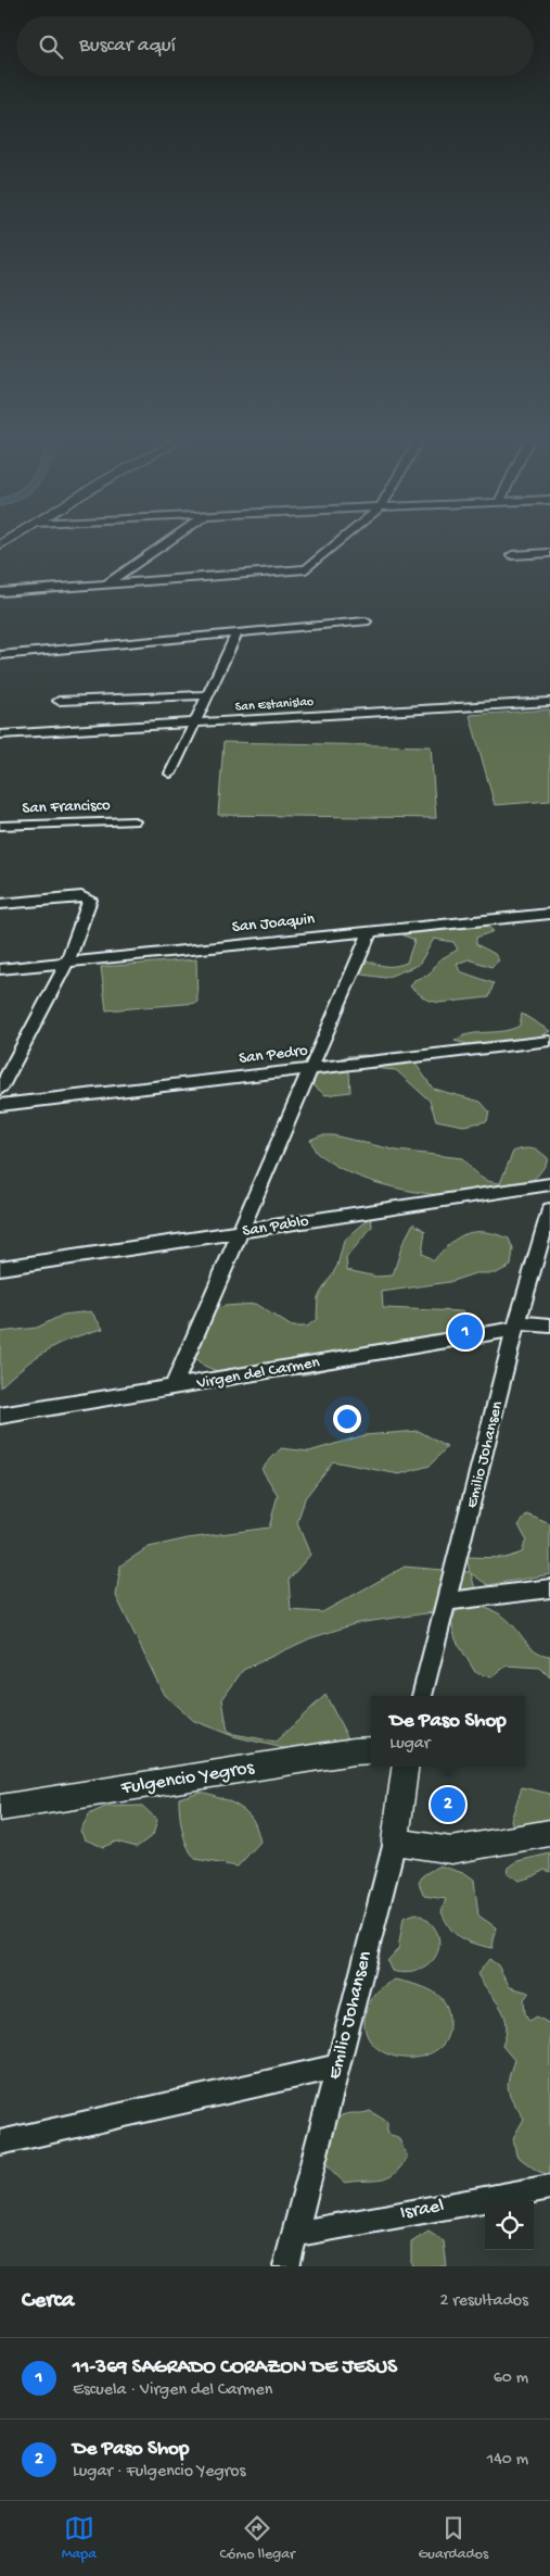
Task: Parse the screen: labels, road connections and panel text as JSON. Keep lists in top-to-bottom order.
{
  "streets": {
    "street": [
      "San Estanislao",
      "San Francisco",
      "San Joaquin",
      "San Pedro",
      "San Pablo",
      "Virgen del Carmen",
      "Emilio Johansen",
      "Fulgencio Yegros",
      "Israel"
    ]
  },
  "crossings": [
    ["Virgen del Carmen", "Emilio Johansen"],
    ["Emilio Johansen", "Israel"]
  ],
  "page": {
    "search": "Buscar aquí",
    "pins": ["1", "2"],
    "popup": ["De Paso Shop", "Lugar"],
    "heading": ["Cerca", "2 resultados"],
    "list": [
      {
        "mark": "1",
        "name": "11-369 SAGRADO CORAZON DE JESUS",
        "note": "Escuela · Virgen del Carmen",
        "value": "60 m"
      },
      {
        "mark": "2",
        "name": "De Paso Shop",
        "note": "Lugar · Fulgencio Yegros",
        "value": "140 m"
      }
    ],
    "nav": ["Mapa", "Cómo llegar", "Guardados"]
  }
}
